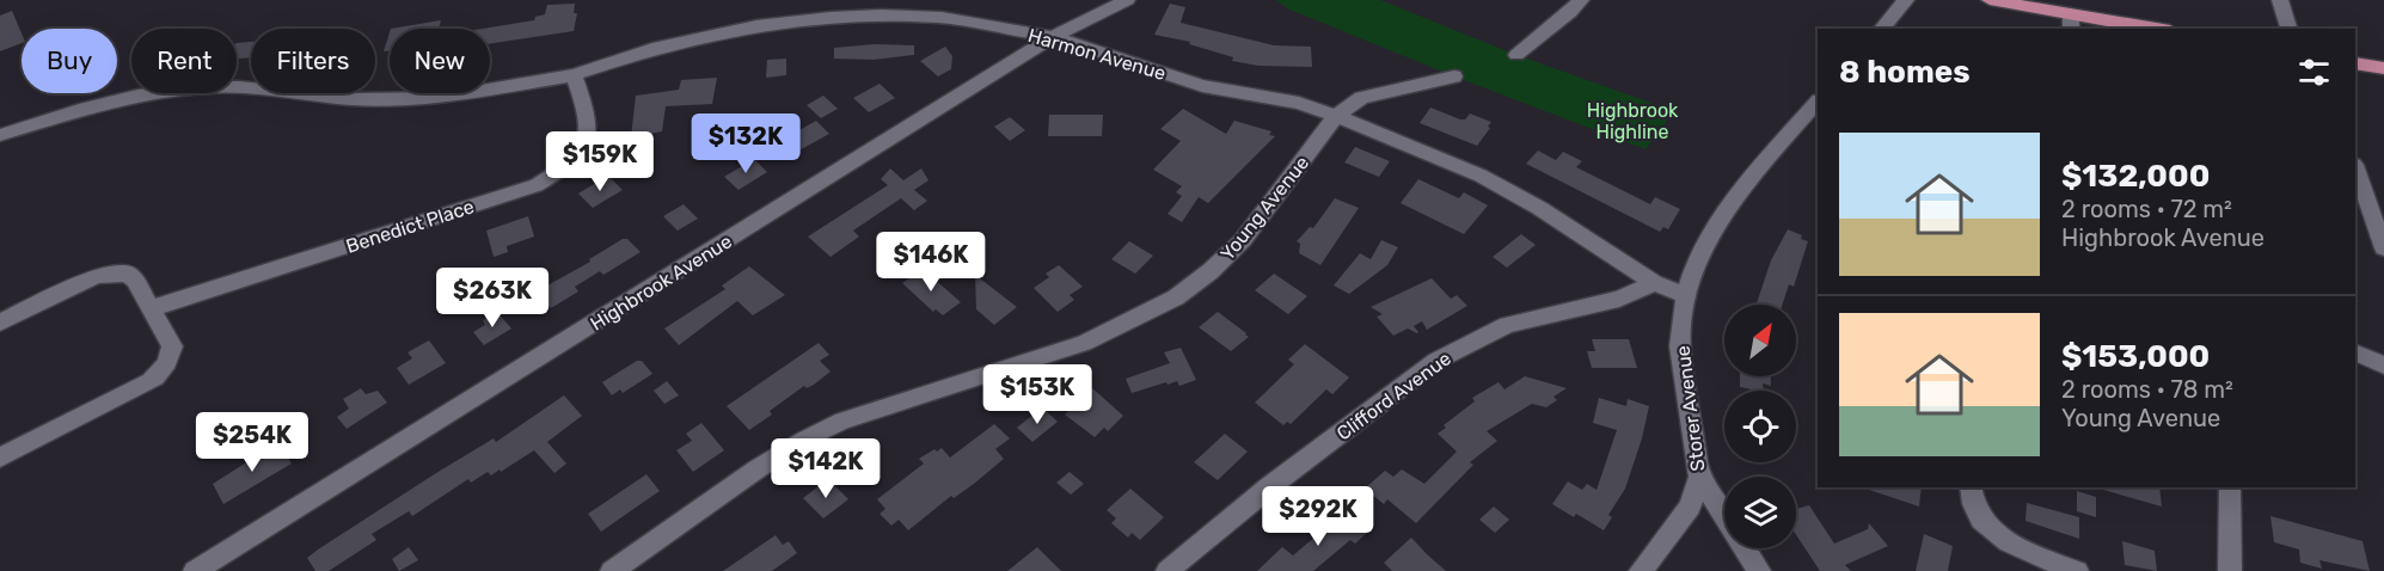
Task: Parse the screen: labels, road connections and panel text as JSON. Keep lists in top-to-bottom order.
{
  "streets": {
    "street": [
      "Harmon Avenue",
      "Young Avenue",
      "Benedict Place",
      "Highbrook Avenue",
      "Clifford Avenue",
      "Storer Avenue"
    ]
  },
  "crossings": [
    ["Harmon Avenue", "Young Avenue"],
    ["Harmon Avenue", "Benedict Place"],
    ["Harmon Avenue", "Highbrook Avenue"],
    ["Harmon Avenue", "Clifford Avenue"],
    ["Harmon Avenue", "Storer Avenue"]
  ],
  "parks": ["Highbrook Highline"],
  "north": "top right",
  "page": {
    "chip": [
      "Buy",
      "Rent",
      "Filters",
      "New"
    ],
    "heading": "8 homes",
    "price": [
      "$132K",
      "$159K",
      "$146K",
      "$263K",
      "$153K",
      "$254K",
      "$142K",
      "$292K"
    ],
    "list": [
      {
        "name": "$132,000",
        "note": "2 rooms · 72 m² · Highbrook Avenue"
      },
      {
        "name": "$153,000",
        "note": "2 rooms · 78 m² · Young Avenue"
      }
    ]
  }
}
